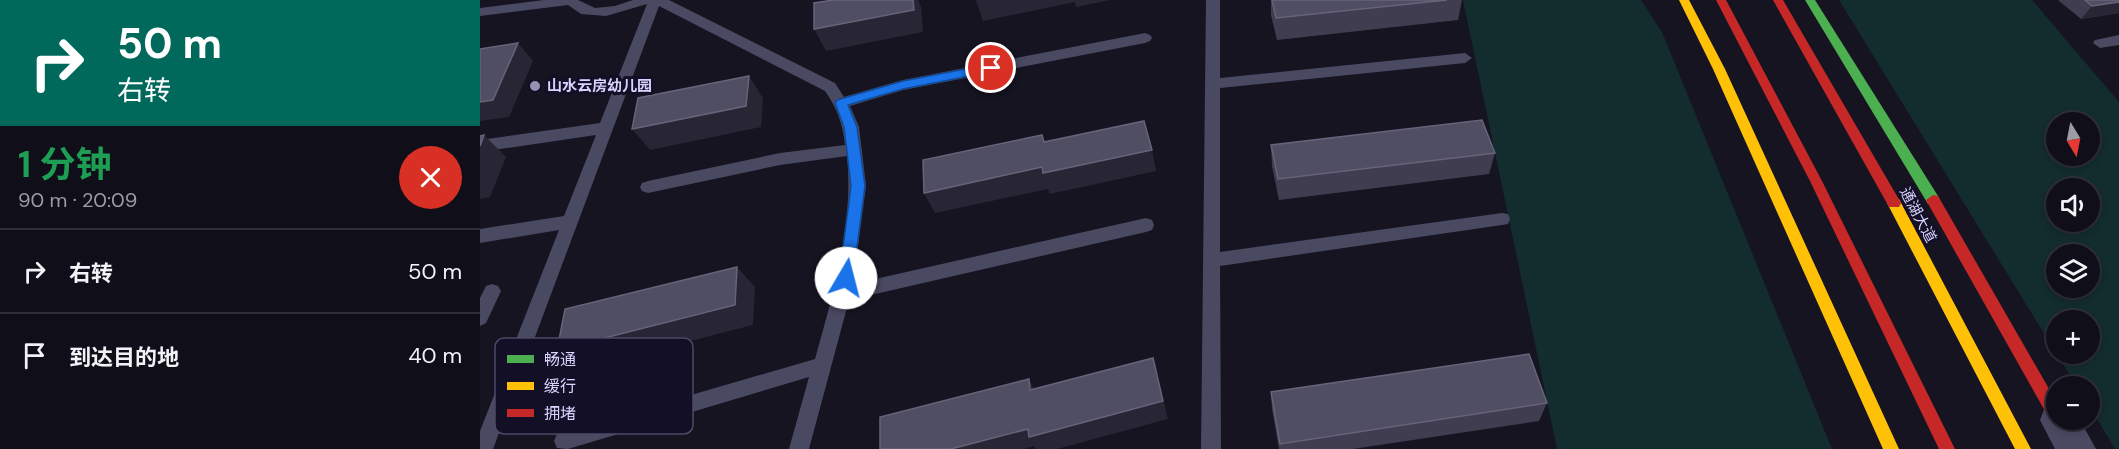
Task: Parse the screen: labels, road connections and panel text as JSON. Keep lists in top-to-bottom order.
{
  "streets": {
    "main road": ["通湖大道"]
  },
  "places": ["山水云房幼儿园"],
  "legend": ["畅通", "缓行", "拥堵"],
  "north": "bottom",
  "page": {
    "turn": ["50 m", "右转"],
    "map_buttons": ["+", "−"],
    "heading": ["1 分钟", "90 m · 20:09"],
    "list": [
      {
        "name": "右转",
        "value": "50 m"
      },
      {
        "name": "到达目的地",
        "value": "40 m"
      }
    ]
  }
}
